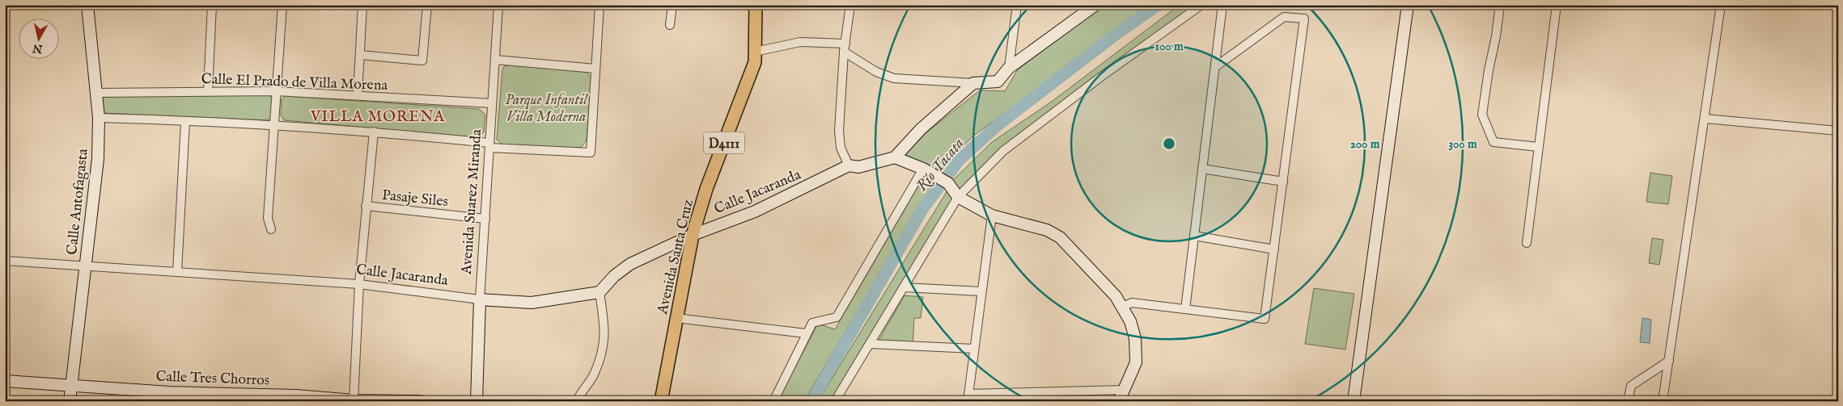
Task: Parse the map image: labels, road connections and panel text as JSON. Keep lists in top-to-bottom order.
{
  "streets": {
    "main road": ["D4111", "Avenida Santa Cruz"],
    "street": [
      "Calle El Prado de Villa Morena",
      "Calle Jacaranda",
      "Pasaje Siles",
      "Calle Antofagasta",
      "Avenida Suarez Miranda",
      "Calle Tres Chorros"
    ]
  },
  "crossings": [
    ["Calle El Prado de Villa Morena", "Calle Antofagasta"],
    ["Calle El Prado de Villa Morena", "Avenida Suarez Miranda"],
    ["Calle Jacaranda", "Calle Antofagasta"],
    ["Calle Jacaranda", "Avenida Suarez Miranda"],
    ["Calle Jacaranda", "Avenida Santa Cruz"],
    ["Pasaje Siles", "Avenida Suarez Miranda"],
    ["Calle Antofagasta", "Calle Tres Chorros"]
  ],
  "districts": ["VILLA MORENA"],
  "water": ["Río Tacata"],
  "parks": ["Parque Infantil Villa Moderna"],
  "north": "bottom",
  "rings": ["100 m", "200 m", "300 m"]
}
